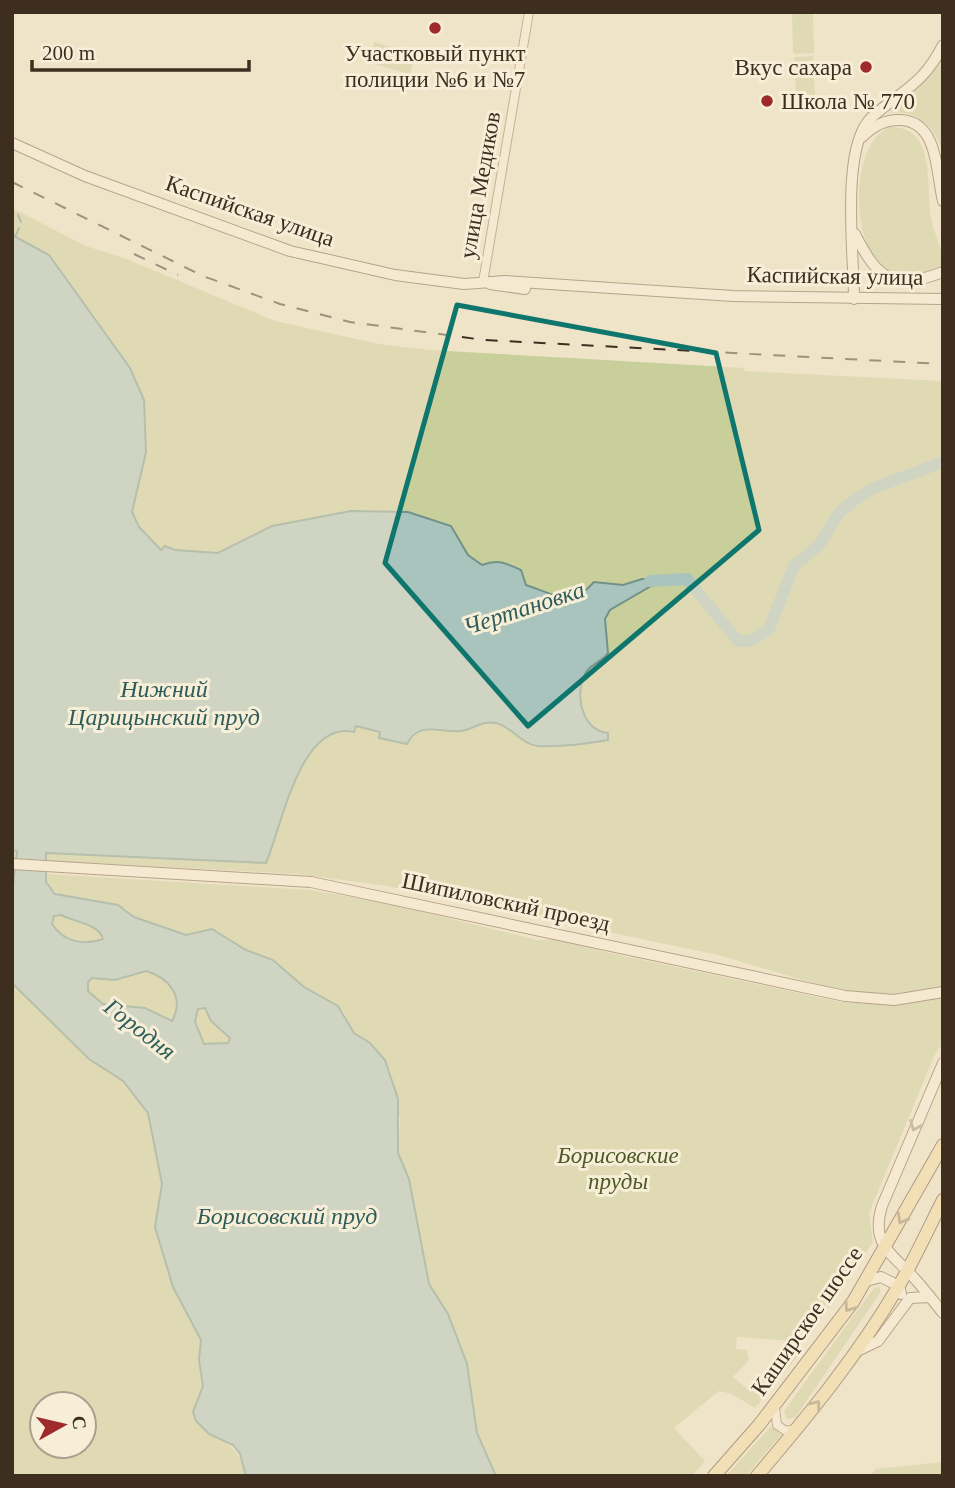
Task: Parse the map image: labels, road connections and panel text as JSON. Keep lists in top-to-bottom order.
{
  "streets": {
    "main road": ["Каспийская улица", "Шипиловский проезд", "Каширское шоссе"],
    "street": ["улица Медиков"]
  },
  "crossings": [
    ["улица Медиков", "Каспийская улица"]
  ],
  "water": [
    "Чертановка",
    "Нижний Царицынский пруд",
    "Городня",
    "Борисовский пруд"
  ],
  "parks": ["Борисовские пруды"],
  "places": ["Участковый пункт полиции №6 и №7", "Вкус сахара", "Школа № 770"],
  "scale_bar": "200 m",
  "north": "right"
}
